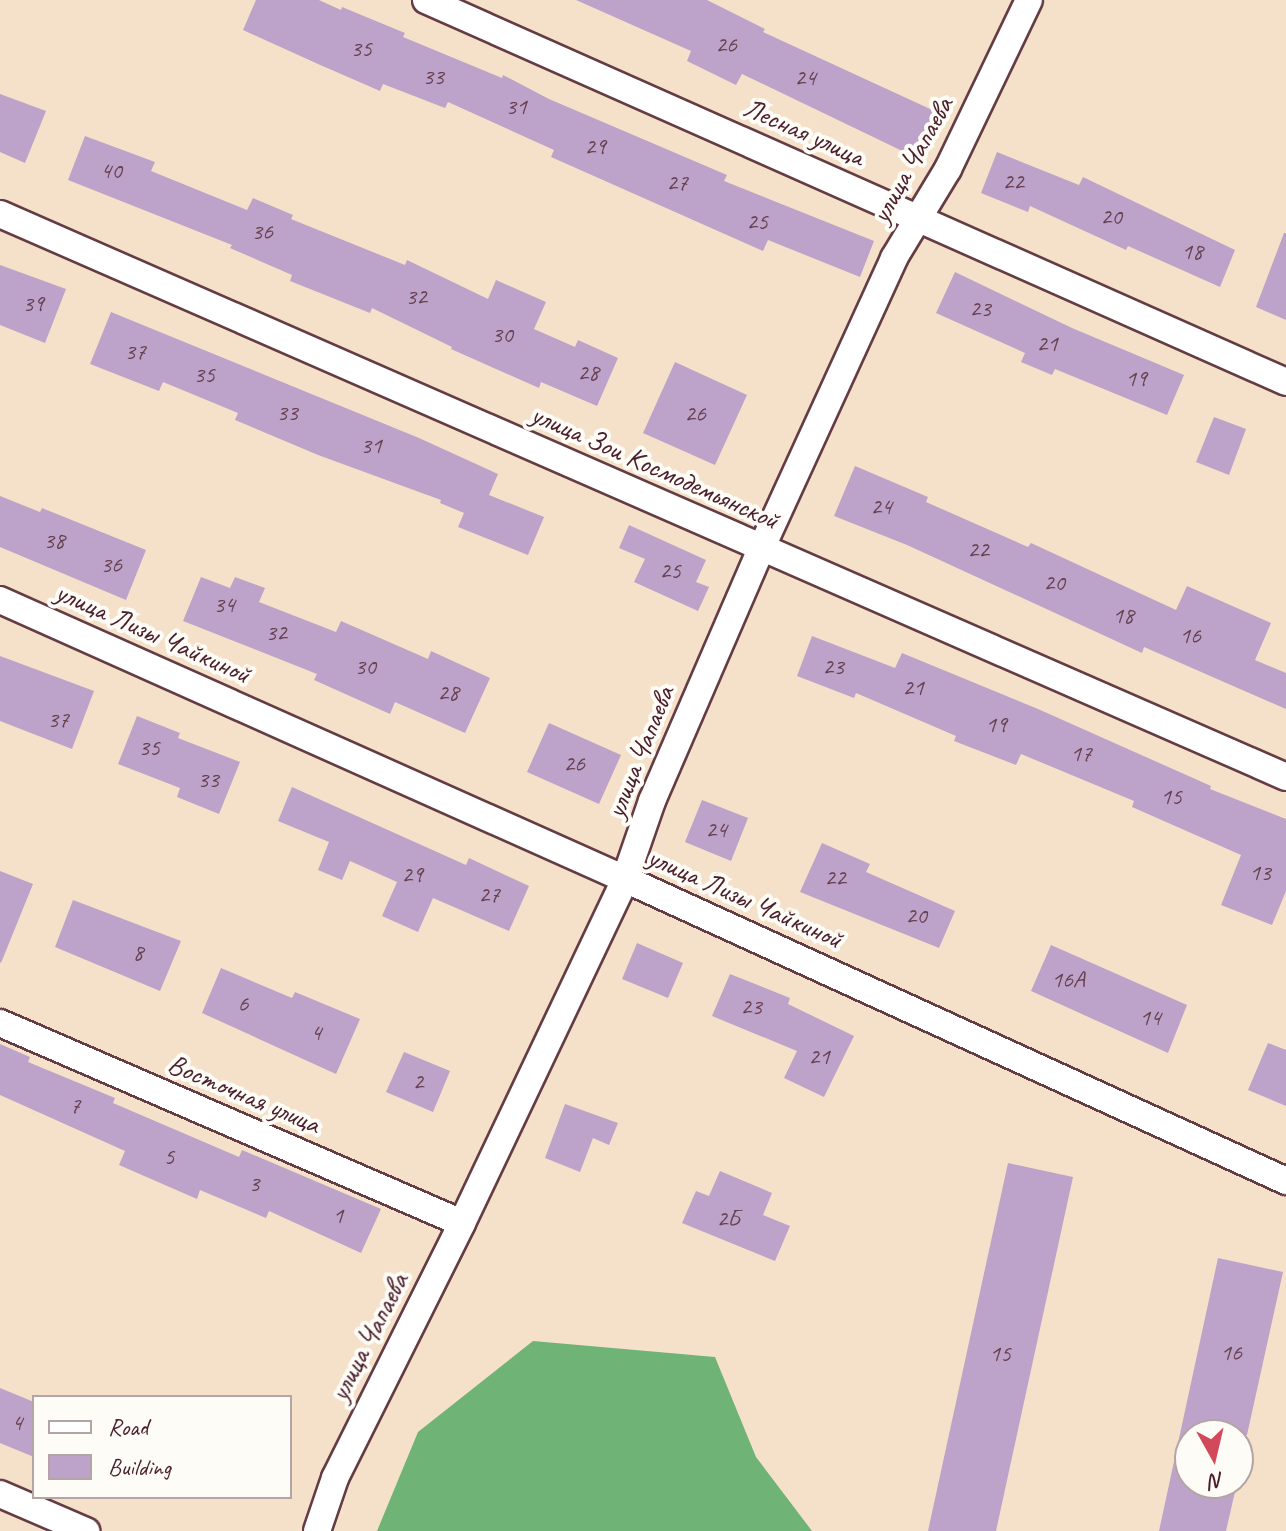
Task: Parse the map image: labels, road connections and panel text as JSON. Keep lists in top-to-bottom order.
{
  "streets": {
    "street": [
      "Лесная улица",
      "улица Чапаева",
      "улица Зои Космодемьянской",
      "улица Лизы Чайкиной",
      "Восточная улица"
    ]
  },
  "crossings": [
    ["Лесная улица", "улица Чапаева"],
    ["улица Чапаева", "улица Зои Космодемьянской"],
    ["улица Чапаева", "улица Лизы Чайкиной"],
    ["улица Чапаева", "Восточная улица"]
  ],
  "house_numbers": [
    "26",
    "35",
    "33",
    "24",
    "31",
    "29",
    "40",
    "22",
    "27",
    "20",
    "25",
    "36",
    "18",
    "32",
    "39",
    "23",
    "30",
    "21",
    "37",
    "28",
    "35",
    "19",
    "33",
    "26",
    "31",
    "24",
    "38",
    "22",
    "36",
    "25",
    "20",
    "34",
    "18",
    "32",
    "16",
    "30",
    "23",
    "21",
    "28",
    "37",
    "19",
    "35",
    "17",
    "26",
    "33",
    "15",
    "24",
    "13",
    "29",
    "22",
    "27",
    "20",
    "8",
    "16А",
    "6",
    "23",
    "14",
    "4",
    "21",
    "2",
    "7",
    "5",
    "3",
    "1",
    "2Б",
    "16",
    "15",
    "4"
  ],
  "legend": ["Road", "Building"],
  "north": "bottom"
}
